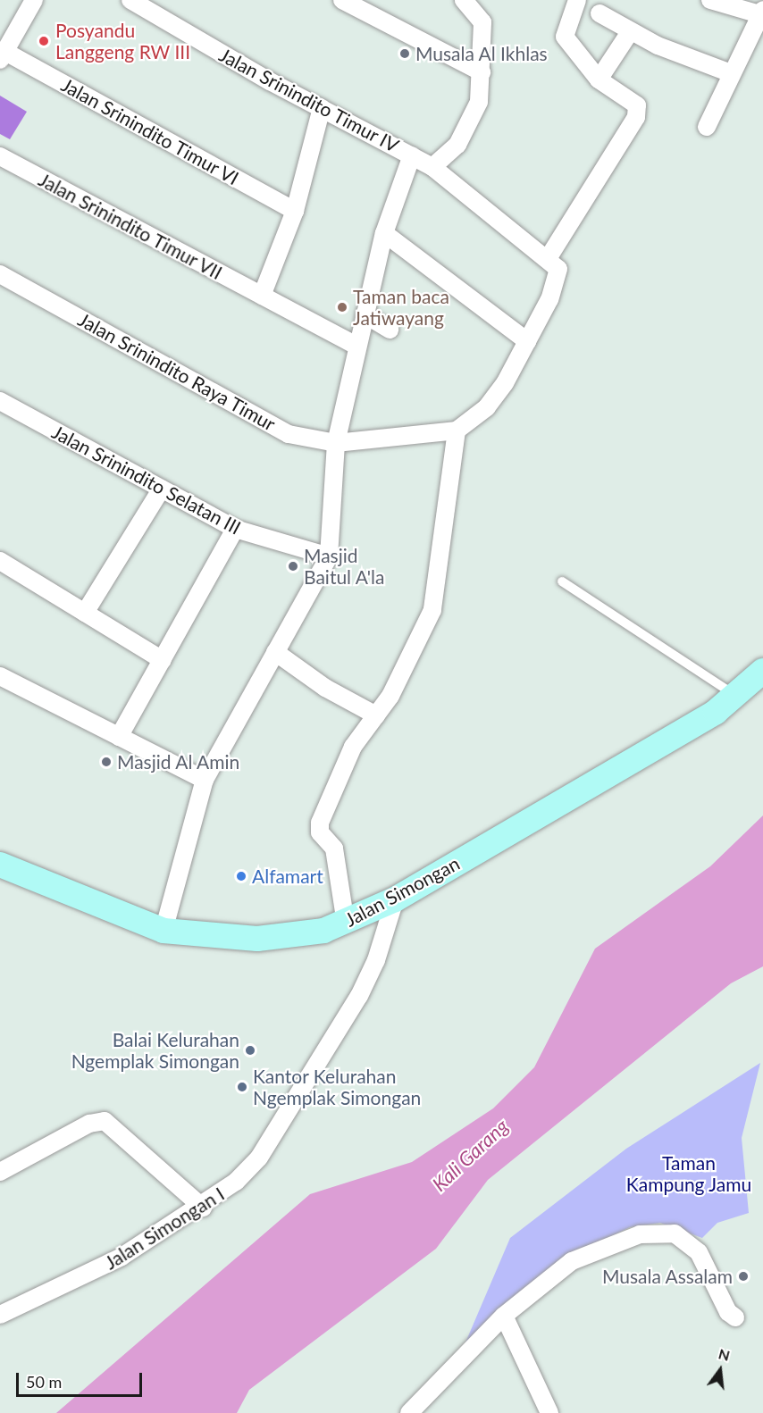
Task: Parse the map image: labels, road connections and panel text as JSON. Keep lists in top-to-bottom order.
{
  "streets": {
    "main road": ["Jalan Simongan"],
    "street": [
      "Jalan Srinindito Timur IV",
      "Jalan Srinindito Timur VI",
      "Jalan Srinindito Timur VII",
      "Jalan Srinindito Raya Timur",
      "Jalan Srinindito Selatan III",
      "Jalan Simongan I"
    ]
  },
  "crossings": [
    ["Jalan Simongan", "Jalan Simongan I"]
  ],
  "water": ["Kali Garang"],
  "parks": ["Taman Kampung Jamu"],
  "places": [
    "Posyandu Langgeng RW III",
    "Musala Al Ikhlas",
    "Taman baca Jatiwayang",
    "Masjid Baitul A'la",
    "Masjid Al Amin",
    "Alfamart",
    "Balai Kelurahan Ngemplak Simongan",
    "Kantor Kelurahan Ngemplak Simongan",
    "Musala Assalam"
  ],
  "scale_bar": "50 m",
  "north": "top"
}
